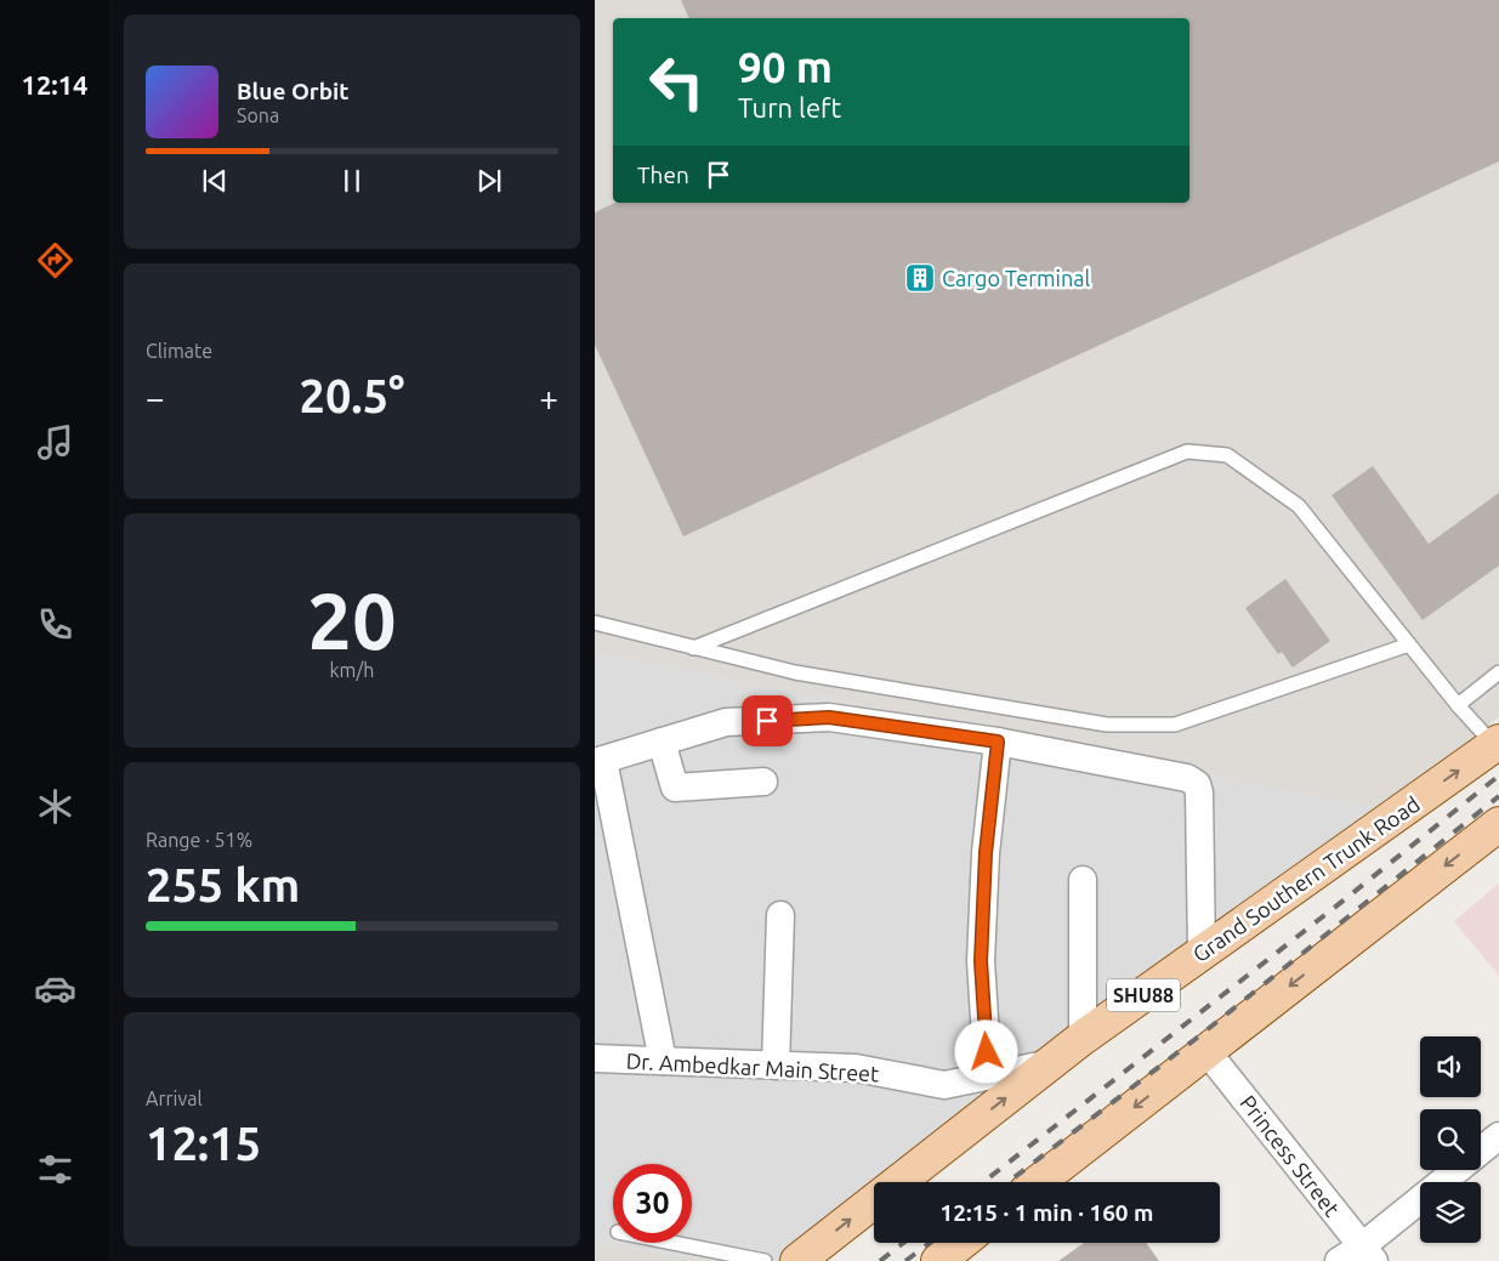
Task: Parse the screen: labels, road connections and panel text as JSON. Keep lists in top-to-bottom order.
{
  "streets": {
    "main road": ["Grand Southern Trunk Road", "SHU88"],
    "street": ["Dr. Ambedkar Main Street", "Princess Street"]
  },
  "crossings": [
    ["Grand Southern Trunk Road", "Dr. Ambedkar Main Street"]
  ],
  "places": {
    "building": ["Cargo Terminal"]
  },
  "page": {
    "tabs": "12:14",
    "turn": ["90 m", "Turn left"],
    "song": ["Blue Orbit", "Sona"],
    "then": "Then",
    "tile": [
      "Climate",
      ["20", "km/h"],
      ["Range · 51%", "255 km"],
      ["Arrival", "12:15"]
    ],
    "heat": ["−", "20.5°", "+"],
    "limit": "30",
    "trip": "12:15 · 1 min · 160 m"
  }
}
